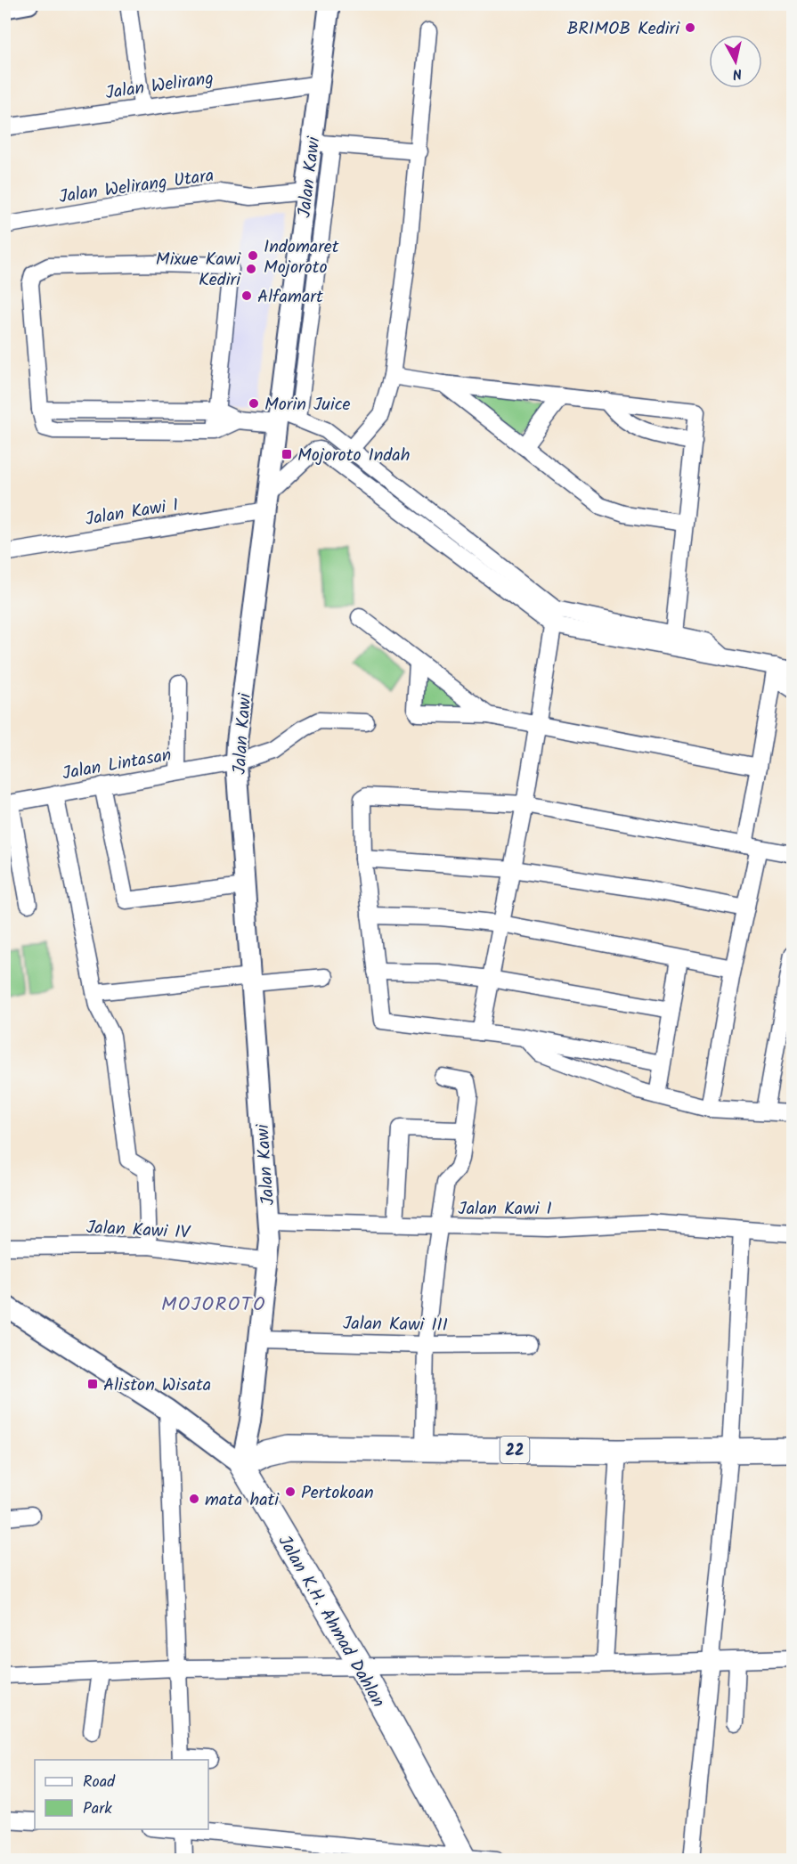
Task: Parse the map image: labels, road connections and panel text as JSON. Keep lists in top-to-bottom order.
{
  "streets": {
    "highway": ["22", "Jalan K.H. Ahmad Dahlan"],
    "main road": ["Jalan Kawi"],
    "street": [
      "Jalan Welirang",
      "Jalan Welirang Utara",
      "Jalan Kawi I",
      "Jalan Lintasan",
      "Jalan Kawi IV",
      "Jalan Kawi III"
    ]
  },
  "crossings": [
    ["Jalan Welirang", "Jalan Kawi"],
    ["Jalan Kawi", "Jalan Welirang Utara"],
    ["Jalan Kawi", "Jalan Kawi I"],
    ["Jalan Kawi", "Jalan Lintasan"],
    ["Jalan Kawi", "Jalan Kawi IV"],
    ["Jalan Kawi", "Jalan Kawi III"],
    ["Jalan Kawi", "22"],
    ["Jalan Kawi", "Jalan K.H. Ahmad Dahlan"],
    ["22", "Jalan K.H. Ahmad Dahlan"]
  ],
  "districts": ["MOJOROTO"],
  "places": {
    "other": [
      "BRIMOB Kediri",
      "Indomaret Mojoroto",
      "Mixue Kawi Kediri",
      "Alfamart",
      "Morin Juice",
      "Pertokoan",
      "mata hati"
    ],
    "transit": ["Mojoroto Indah", "Aliston Wisata"]
  },
  "legend": ["Road", "Park"],
  "north": "bottom"
}
